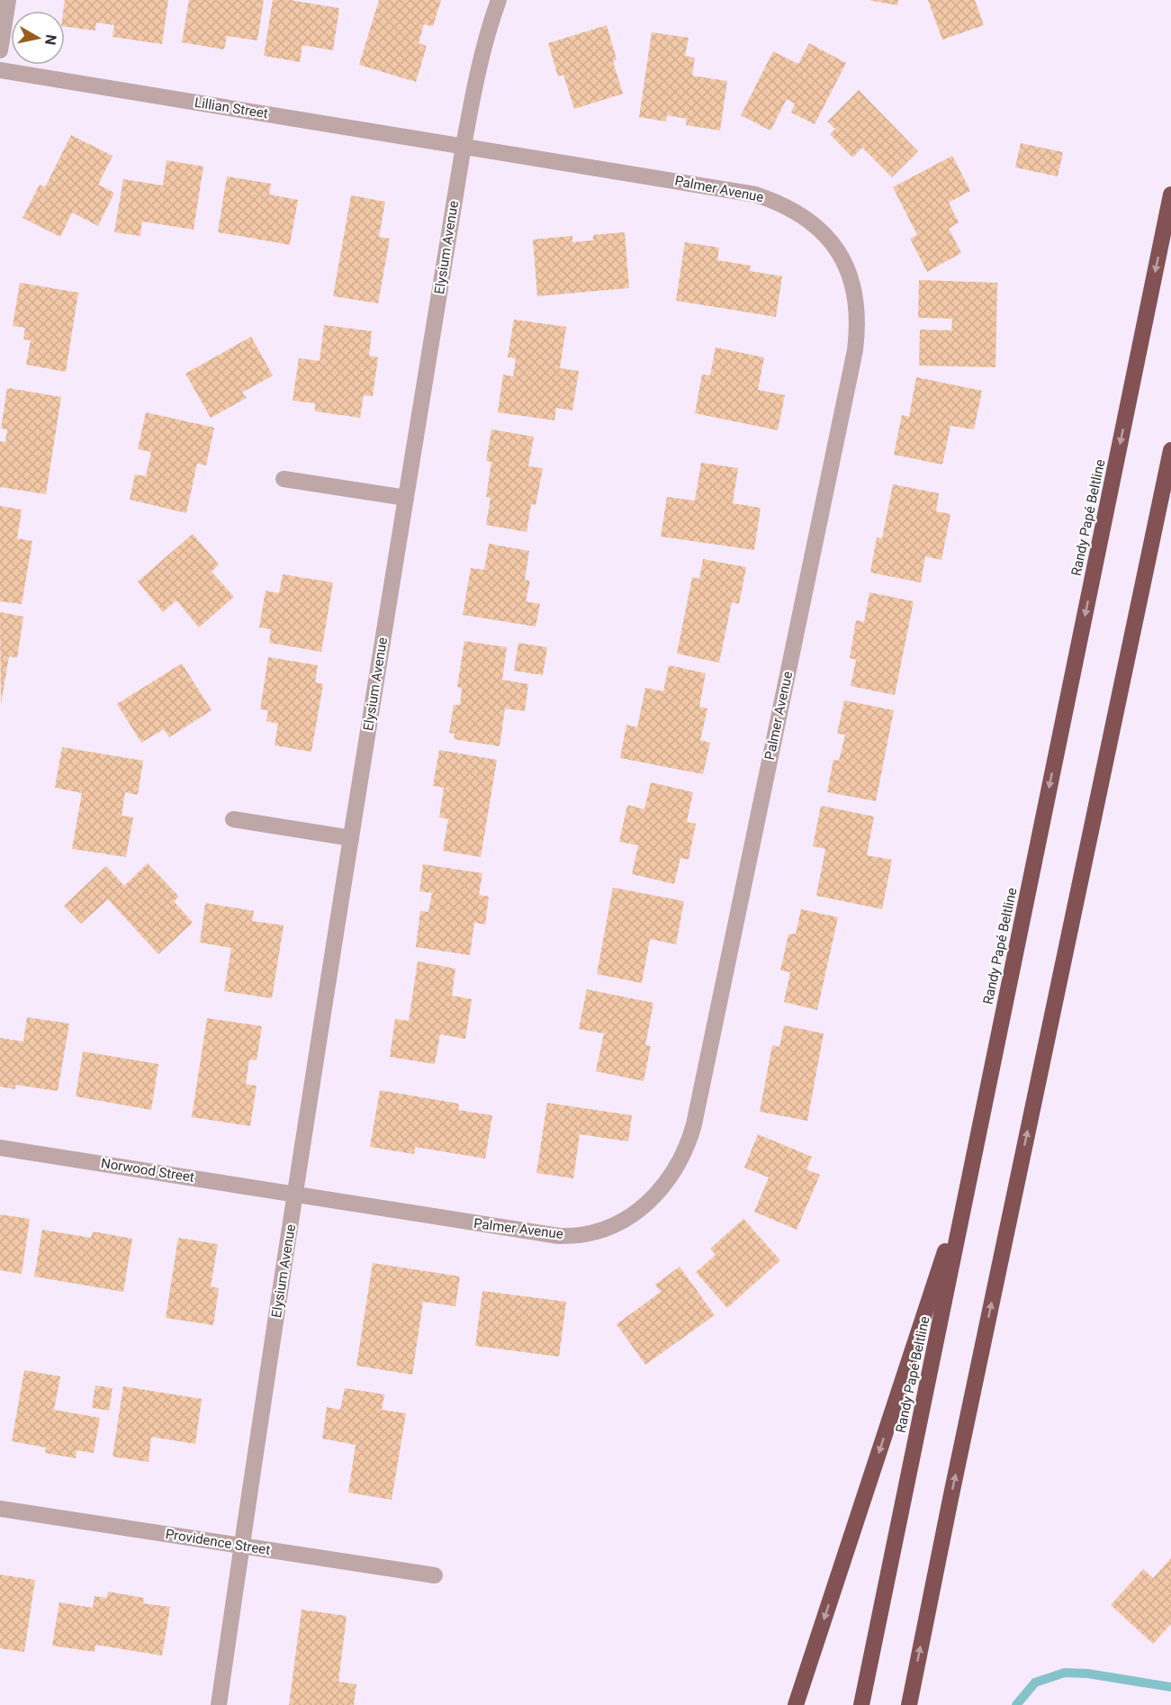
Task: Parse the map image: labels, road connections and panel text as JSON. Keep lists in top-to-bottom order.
{
  "streets": {
    "highway": ["Randy Papé Beltline"],
    "street": [
      "Lillian Street",
      "Palmer Avenue",
      "Elysium Avenue",
      "Norwood Street",
      "Providence Street"
    ]
  },
  "crossings": [
    ["Lillian Street", "Palmer Avenue"],
    ["Lillian Street", "Elysium Avenue"],
    ["Palmer Avenue", "Elysium Avenue"],
    ["Palmer Avenue", "Norwood Street"],
    ["Elysium Avenue", "Norwood Street"],
    ["Elysium Avenue", "Providence Street"]
  ],
  "north": "right"
}
